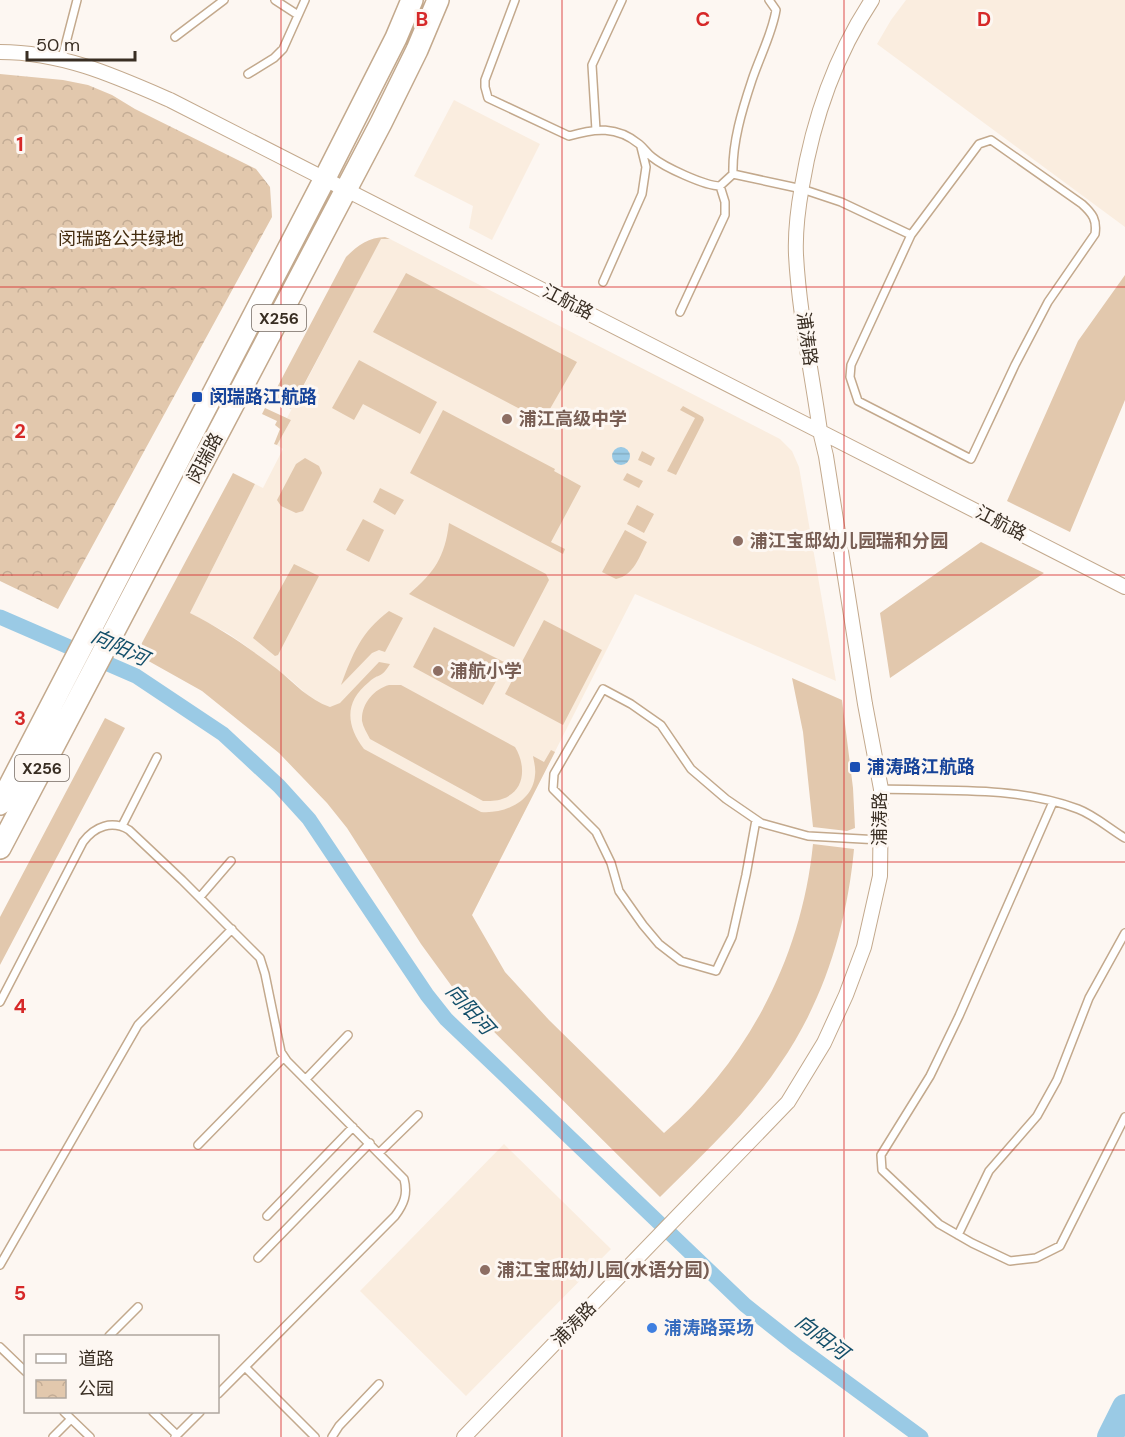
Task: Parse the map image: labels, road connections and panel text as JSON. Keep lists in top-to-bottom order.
{
  "streets": {
    "main road": ["X256", "闵瑞路"],
    "street": ["江航路", "浦涛路"]
  },
  "crossings": [
    ["江航路", "浦涛路"],
    ["江航路", "闵瑞路"]
  ],
  "water": ["向阳河"],
  "parks": ["闵瑞路公共绿地"],
  "places": {
    "transit": ["闵瑞路江航路", "浦涛路江航路"],
    "other": [
      "浦江高级中学",
      "浦江宝邸幼儿园瑞和分园",
      "浦航小学",
      "浦江宝邸幼儿园(水语分园)",
      "浦涛路菜场"
    ]
  },
  "legend": ["道路", "公园"],
  "scale_bar": "50 m",
  "grid": {
    "columns": ["B", "C", "D"],
    "rows": [
      "1",
      "2",
      "3",
      "4",
      "5"
    ]
  }
}
